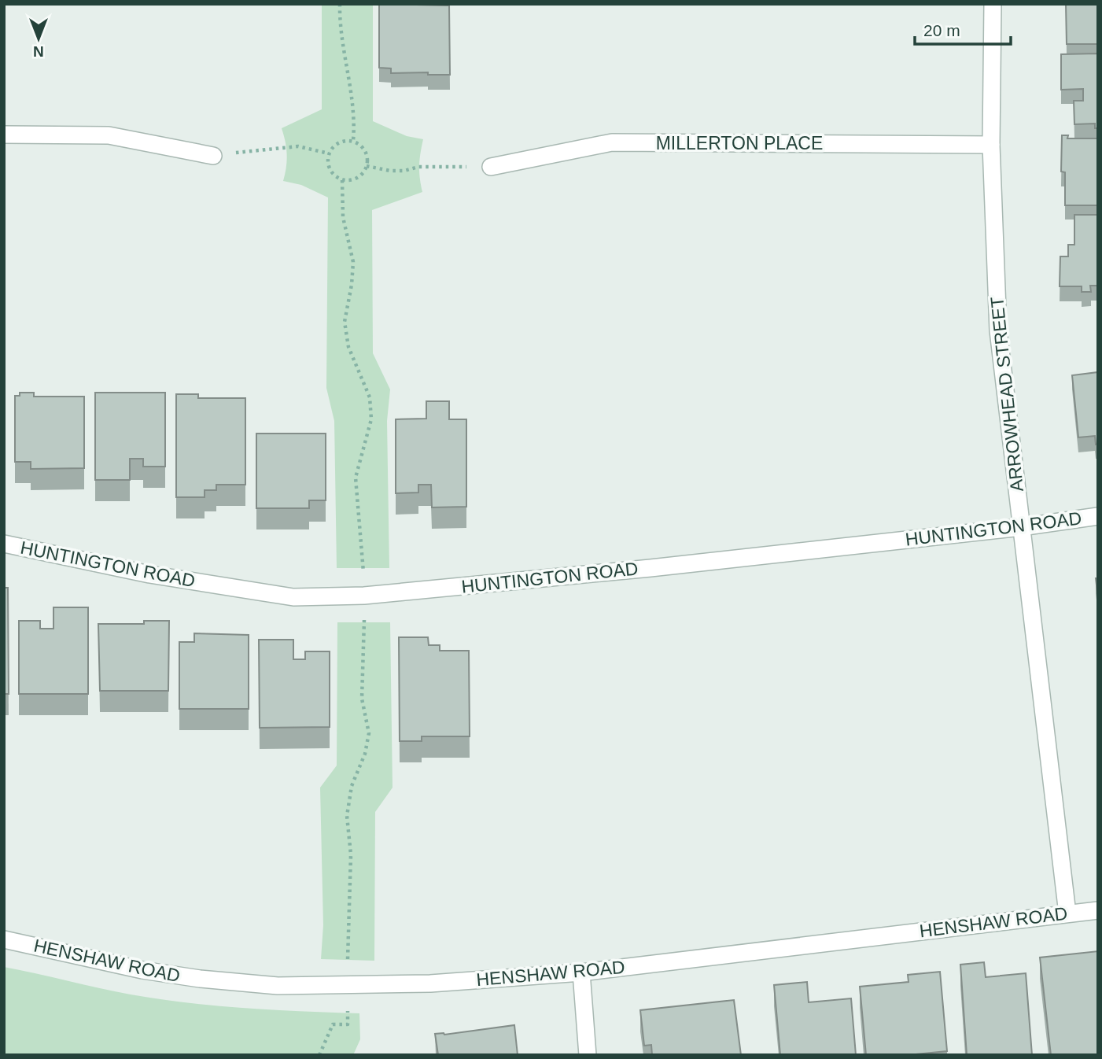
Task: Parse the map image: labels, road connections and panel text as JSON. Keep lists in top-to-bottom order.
{
  "streets": {
    "street": [
      "MILLERTON PLACE",
      "ARROWHEAD STREET",
      "HUNTINGTON ROAD",
      "HENSHAW ROAD"
    ]
  },
  "crossings": [
    ["MILLERTON PLACE", "ARROWHEAD STREET"],
    ["ARROWHEAD STREET", "HUNTINGTON ROAD"],
    ["ARROWHEAD STREET", "HENSHAW ROAD"]
  ],
  "scale_bar": "20 m",
  "north": "bottom"
}
